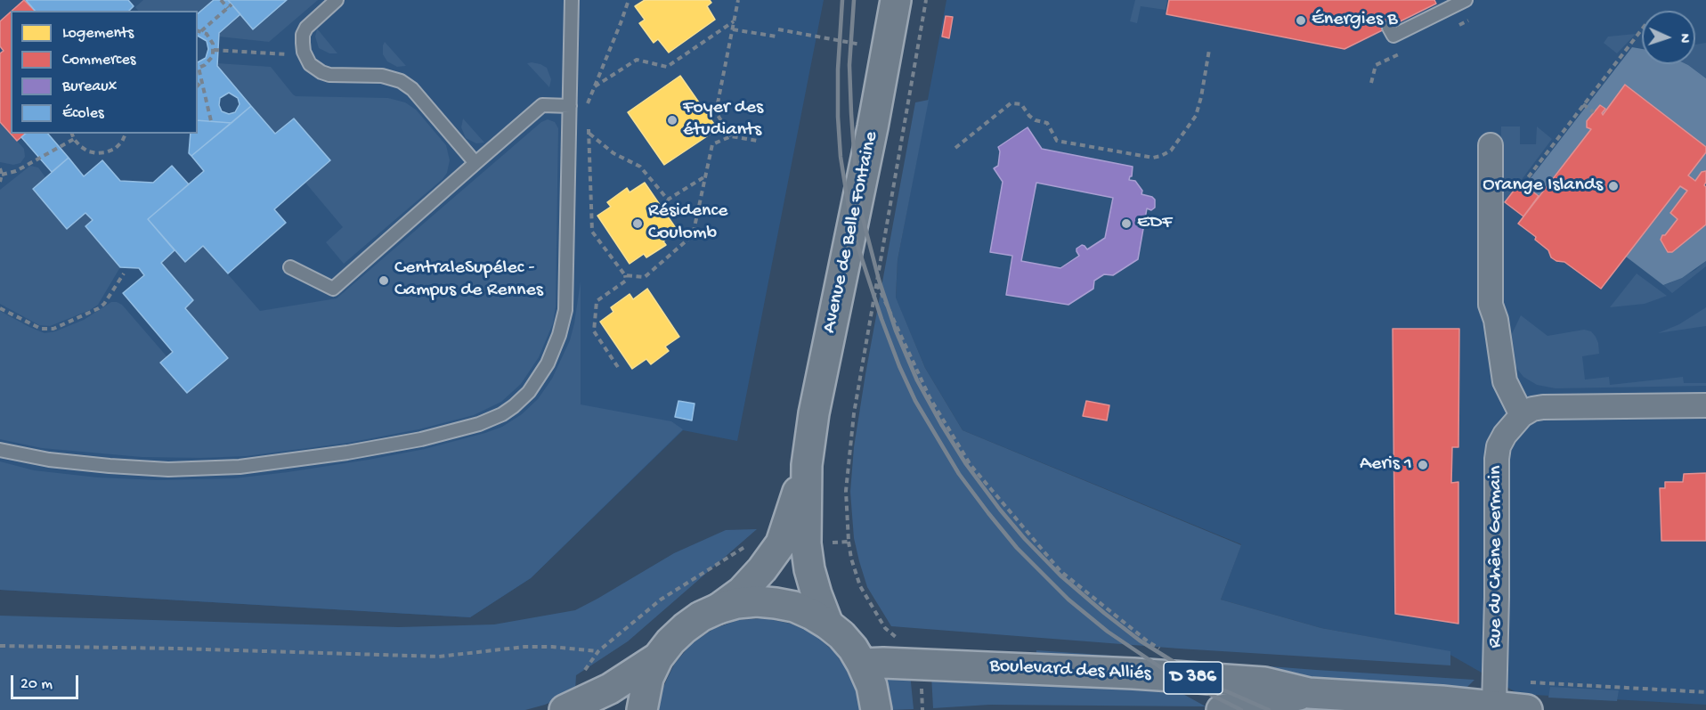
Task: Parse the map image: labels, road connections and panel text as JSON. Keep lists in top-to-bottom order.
{
  "streets": {
    "main road": ["Avenue de Belle Fontaine", "Boulevard des Alliés", "D 386"],
    "street": ["Rue du Chêne Germain"]
  },
  "crossings": [
    ["Rue du Chêne Germain", "Boulevard des Alliés"]
  ],
  "places": [
    "Énergies B",
    "Foyer des étudiants",
    "Orange Islands",
    "Résidence Coulomb",
    "EDF",
    "CentraleSupélec - Campus de Rennes",
    "Aeris 1"
  ],
  "legend": [
    "Logements",
    "Commerces",
    "Bureaux",
    "Écoles"
  ],
  "scale_bar": "20 m",
  "north": "right"
}
